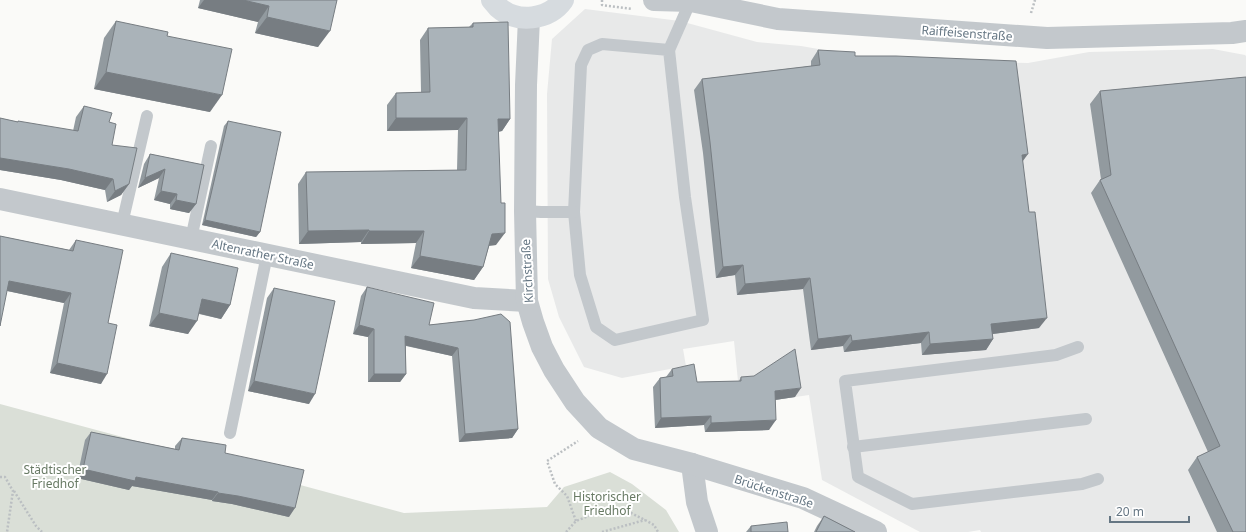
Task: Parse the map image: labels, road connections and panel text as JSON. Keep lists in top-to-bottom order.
{
  "streets": {
    "street": [
      "Raiffeisenstraße",
      "Altenrather Straße",
      "Kirchstraße",
      "Brückenstraße"
    ]
  },
  "crossings": [
    ["Altenrather Straße", "Kirchstraße"],
    ["Kirchstraße", "Brückenstraße"]
  ],
  "parks": ["Städtischer Friedhof", "Historischer Friedhof"],
  "scale_bar": "20 m"
}
